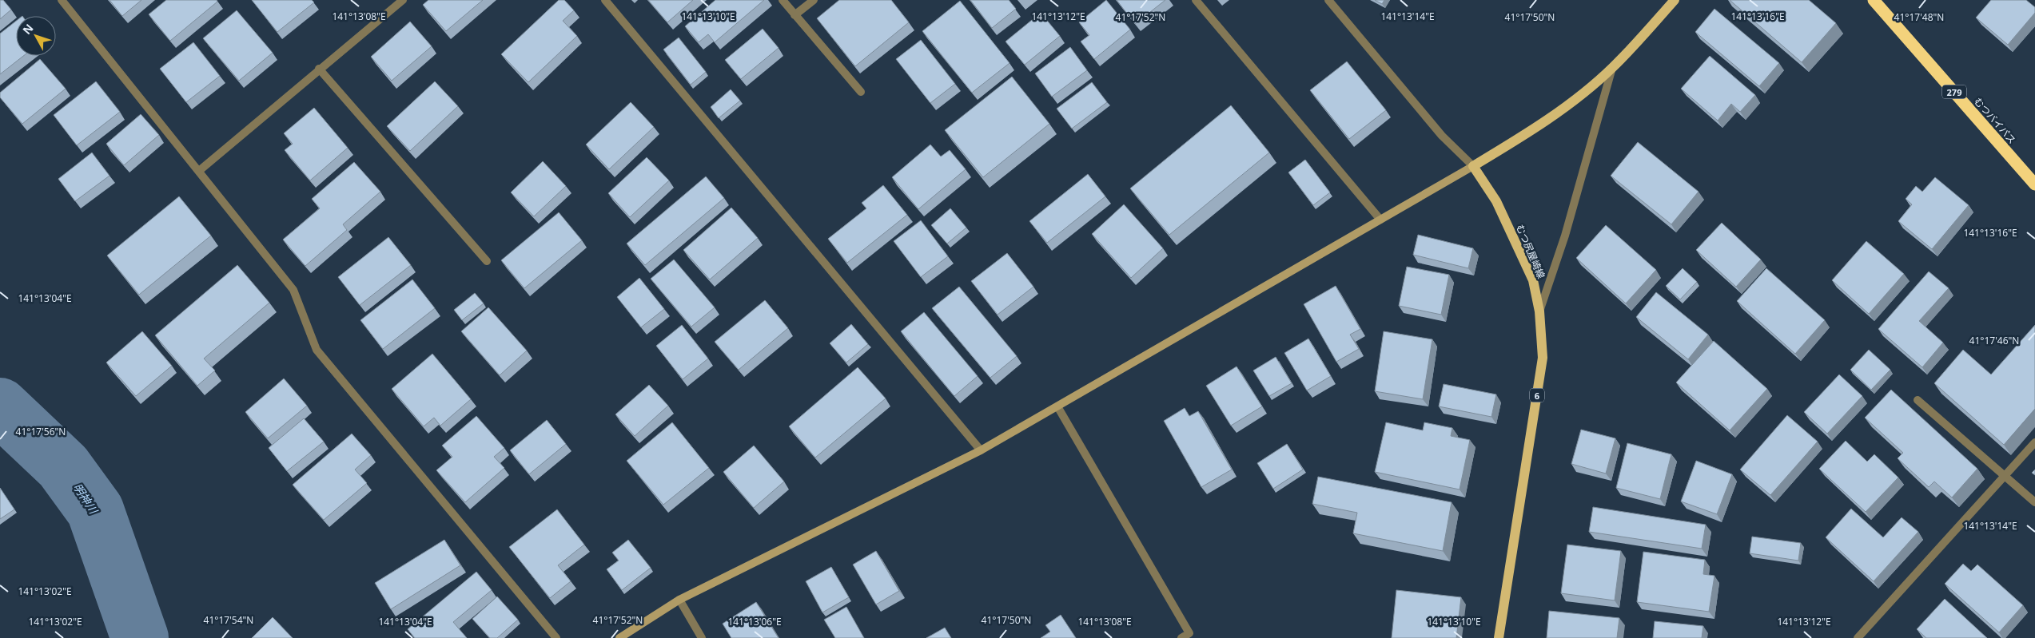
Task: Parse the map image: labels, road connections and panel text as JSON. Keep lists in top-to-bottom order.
{
  "streets": {
    "highway": ["279", "むつバイパス"],
    "main road": ["むつ尻屋崎線", "6"]
  },
  "water": ["明神川"],
  "north": "top left",
  "coordinates": [
    "141°13'14\"E",
    "141°13'08\"E",
    "141°13'10\"E",
    "141°13'12\"E",
    "141°13'16\"E",
    "41°17'52\"N",
    "41°17'50\"N",
    "41°17'48\"N",
    "141°13'04\"E",
    "41°17'46\"N",
    "41°17'56\"N",
    "141°13'02\"E",
    "41°17'54\"N",
    "141°13'06\"E"
  ]
}
